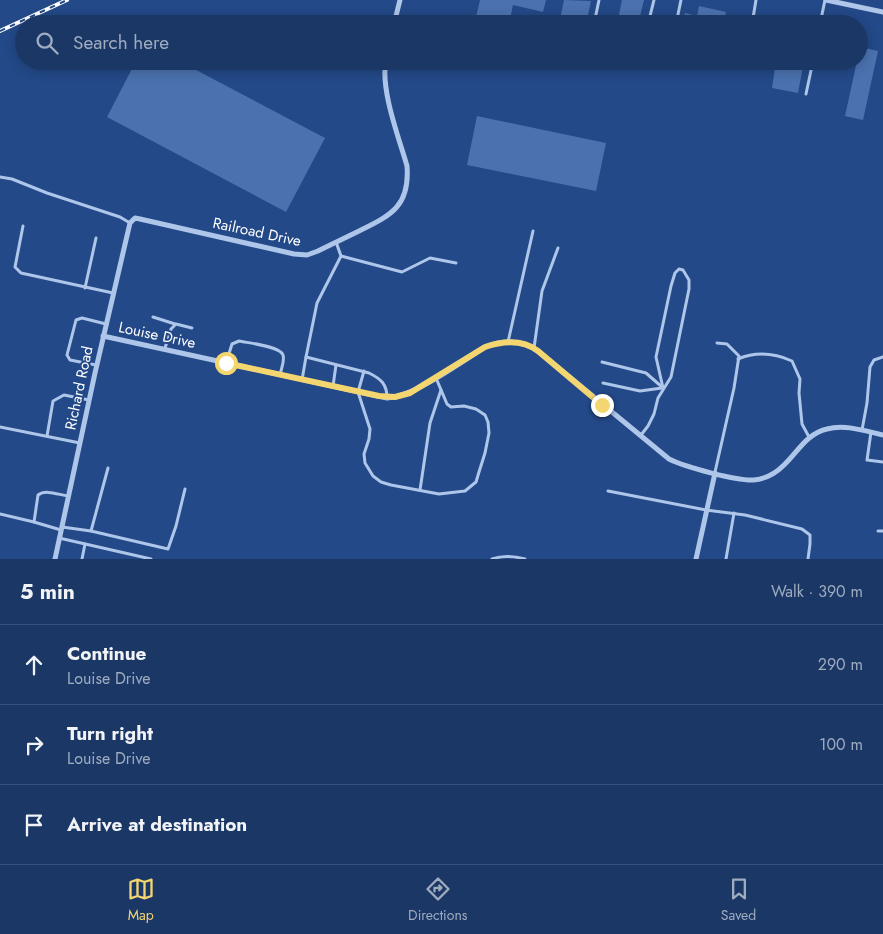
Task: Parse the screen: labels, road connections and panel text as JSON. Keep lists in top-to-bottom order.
{
  "streets": {
    "street": ["Railroad Drive", "Louise Drive", "Richard Road"]
  },
  "crossings": [
    ["Railroad Drive", "Richard Road"],
    ["Louise Drive", "Richard Road"]
  ],
  "page": {
    "search": "Search here",
    "heading": ["5 min", "Walk · 390 m"],
    "list": [
      ["Continue", "Louise Drive", "290 m"],
      ["Turn right", "Louise Drive", "100 m"],
      "Arrive at destination"
    ],
    "nav": ["Map", "Directions", "Saved"]
  }
}
